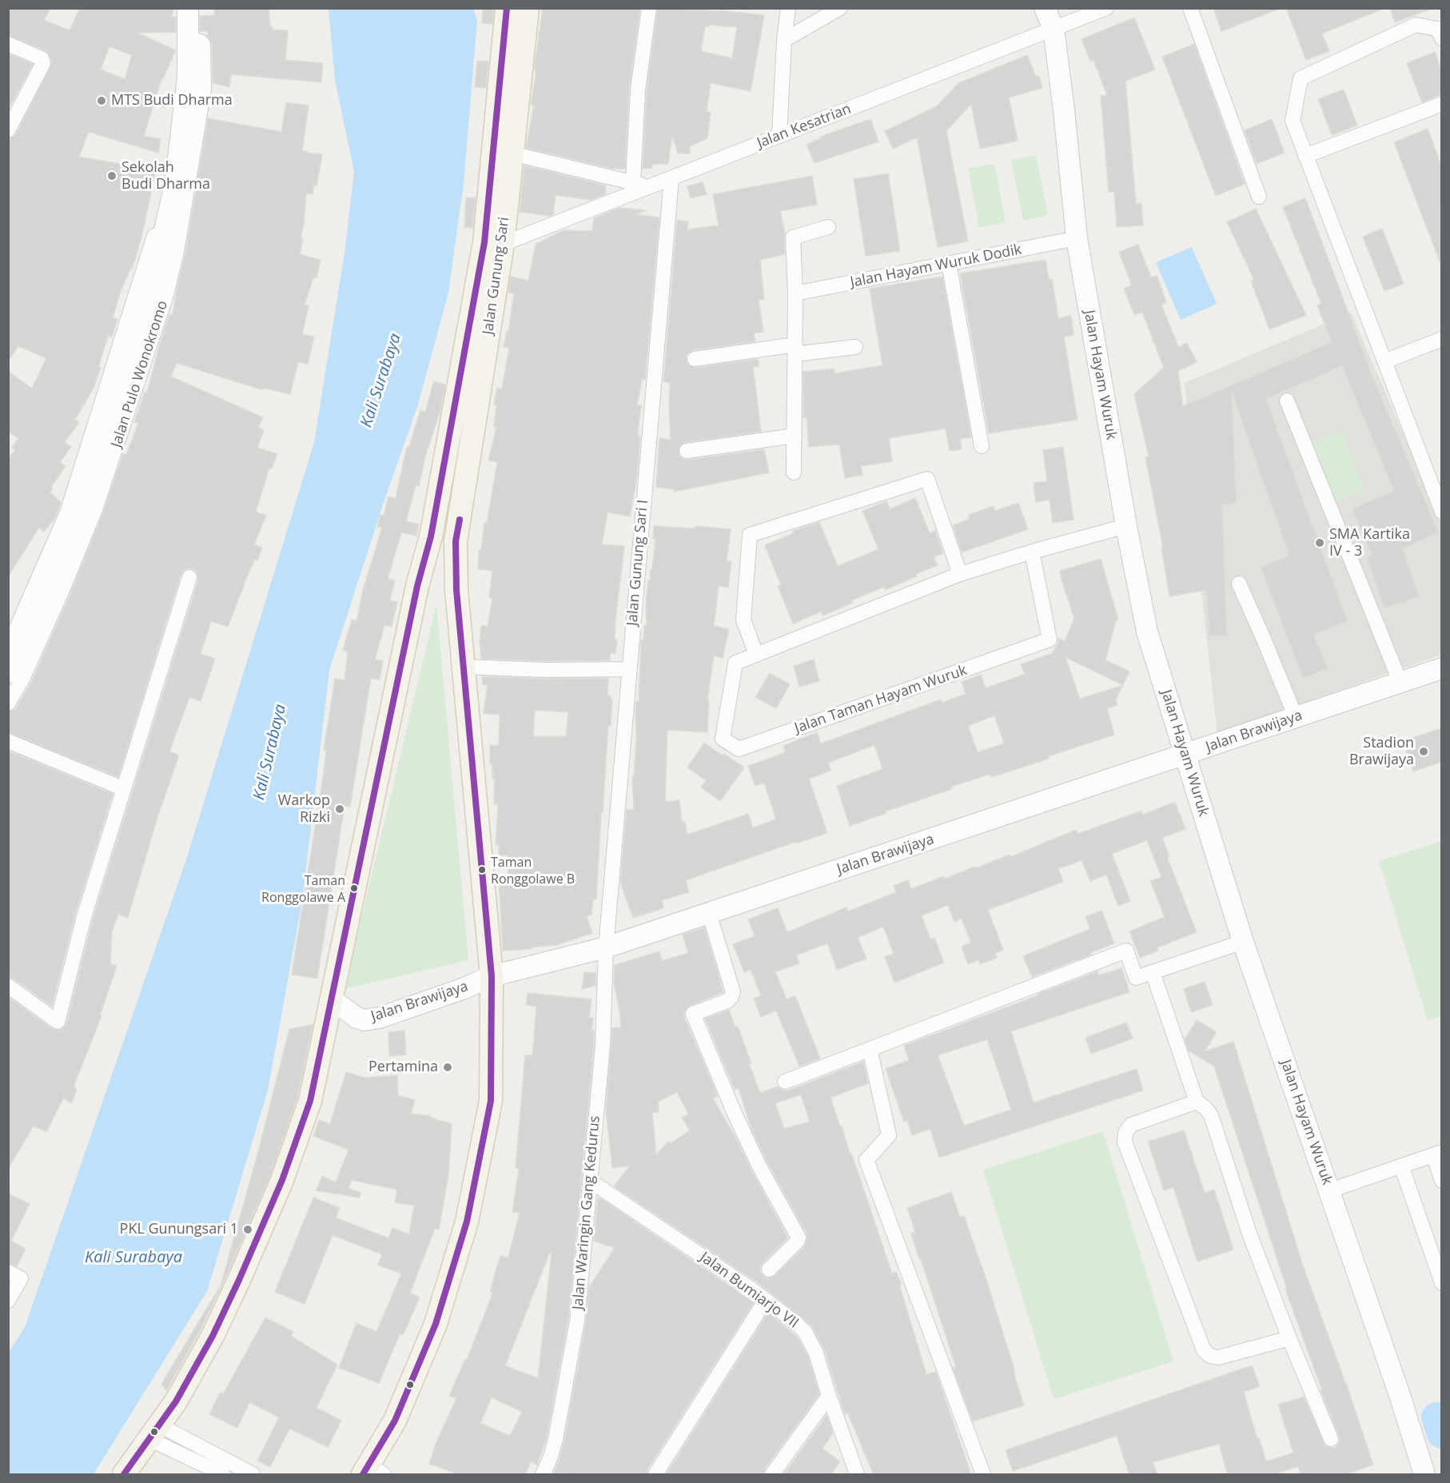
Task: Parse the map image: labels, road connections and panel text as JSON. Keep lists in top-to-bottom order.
{
  "streets": {
    "main road": ["Jalan Gunung Sari"],
    "street": [
      "Jalan Kesatrian",
      "Jalan Hayam Wuruk Dodik",
      "Jalan Pulo Wonokromo",
      "Jalan Hayam Wuruk",
      "Jalan Gunung Sari I",
      "Jalan Taman Hayam Wuruk",
      "Jalan Brawijaya",
      "Jalan Waringin Gang Kedurus",
      "Jalan Bumiarjo VII"
    ]
  },
  "crossings": [
    ["Jalan Kesatrian", "Jalan Gunung Sari"],
    ["Jalan Kesatrian", "Jalan Hayam Wuruk"],
    ["Jalan Kesatrian", "Jalan Gunung Sari I"],
    ["Jalan Hayam Wuruk Dodik", "Jalan Hayam Wuruk"],
    ["Jalan Gunung Sari", "Jalan Brawijaya"],
    ["Jalan Hayam Wuruk", "Jalan Taman Hayam Wuruk"],
    ["Jalan Hayam Wuruk", "Jalan Brawijaya"],
    ["Jalan Gunung Sari I", "Jalan Brawijaya"],
    ["Jalan Gunung Sari I", "Jalan Waringin Gang Kedurus"],
    ["Jalan Brawijaya", "Jalan Waringin Gang Kedurus"],
    ["Jalan Waringin Gang Kedurus", "Jalan Bumiarjo VII"]
  ],
  "water": ["Kali Surabaya"],
  "places": [
    "MTS Budi Dharma",
    "Sekolah Budi Dharma",
    "SMA Kartika IV - 3",
    "Stadion Brawijaya",
    "Warkop Rizki",
    "Taman Ronggolawe B",
    "Taman Ronggolawe A",
    "Pertamina",
    "PKL Gunungsari 1"
  ]
}
